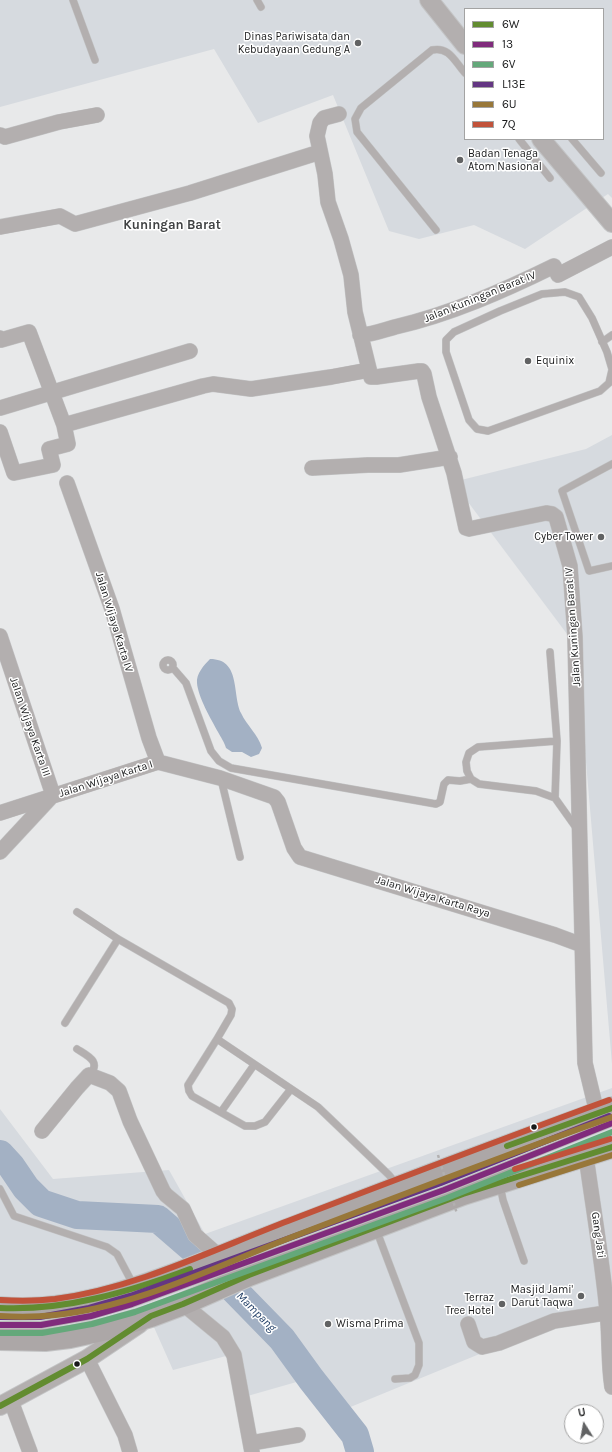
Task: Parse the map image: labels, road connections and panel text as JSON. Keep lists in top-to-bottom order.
{
  "streets": {
    "street": [
      "Jalan Kuningan Barat IV",
      "Jalan Wijaya Karta IV",
      "Jalan Wijaya Karta III",
      "Jalan Wijaya Karta I",
      "Jalan Wijaya Karta Raya",
      "Gang Jati"
    ]
  },
  "crossings": [
    ["Jalan Kuningan Barat IV", "Jalan Wijaya Karta Raya"],
    ["Jalan Wijaya Karta IV", "Jalan Wijaya Karta I"],
    ["Jalan Wijaya Karta IV", "Jalan Wijaya Karta Raya"],
    ["Jalan Wijaya Karta III", "Jalan Wijaya Karta I"],
    ["Jalan Wijaya Karta I", "Jalan Wijaya Karta Raya"]
  ],
  "districts": ["Kuningan Barat"],
  "water": ["Mampang"],
  "places": [
    "Dinas Pariwisata dan Kebudayaan Gedung A",
    "Badan Tenaga Atom Nasional",
    "Equinix",
    "Cyber Tower",
    "Masjid Jami' Darut Taqwa",
    "Terraz Tree Hotel",
    "Wisma Prima"
  ],
  "lines": [
    "transit line 7Q",
    "transit line 6W",
    "transit line L13E",
    "transit line 6U",
    "transit line 13",
    "transit line 6V"
  ],
  "legend": [
    "6W",
    "13",
    "6V",
    "L13E",
    "6U",
    "7Q"
  ],
  "north": "top"
}
